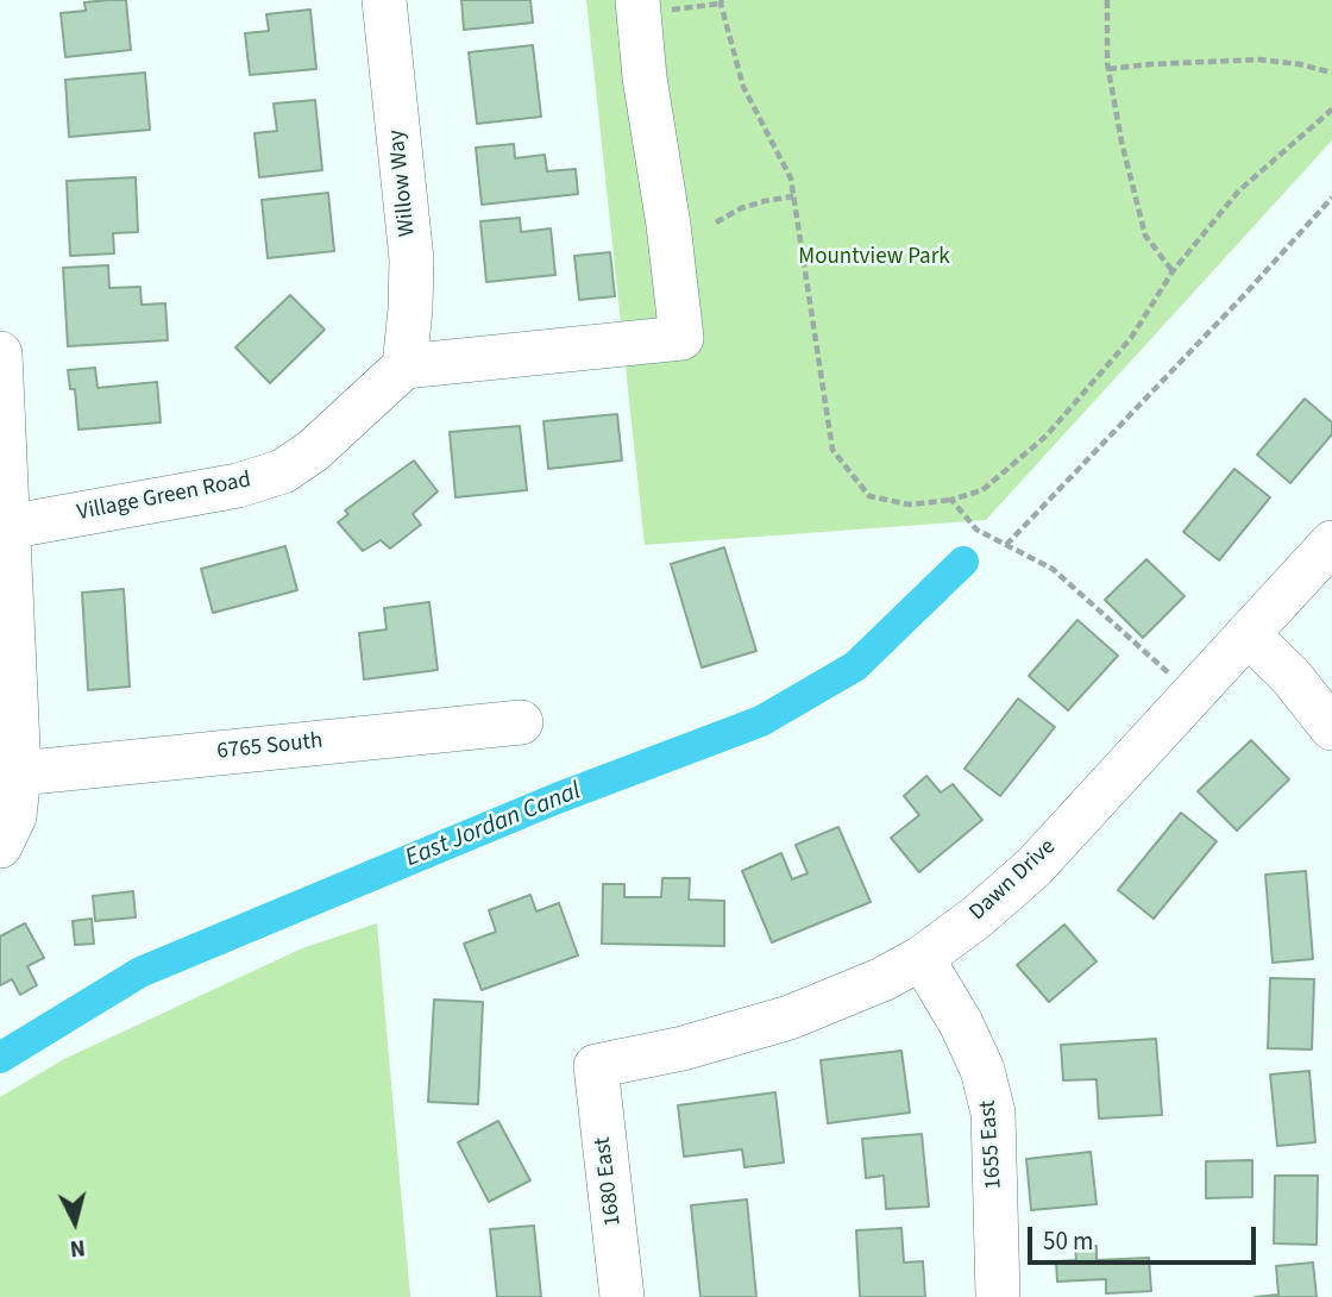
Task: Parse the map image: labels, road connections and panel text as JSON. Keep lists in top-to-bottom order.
{
  "streets": {
    "street": [
      "Willow Way",
      "Village Green Road",
      "6765 South",
      "Dawn Drive",
      "1655 East",
      "1680 East"
    ]
  },
  "crossings": [
    ["Willow Way", "Village Green Road"],
    ["Dawn Drive", "1655 East"],
    ["Dawn Drive", "1680 East"]
  ],
  "water": ["East Jordan Canal"],
  "parks": ["Mountview Park"],
  "scale_bar": "50 m",
  "north": "bottom"
}
